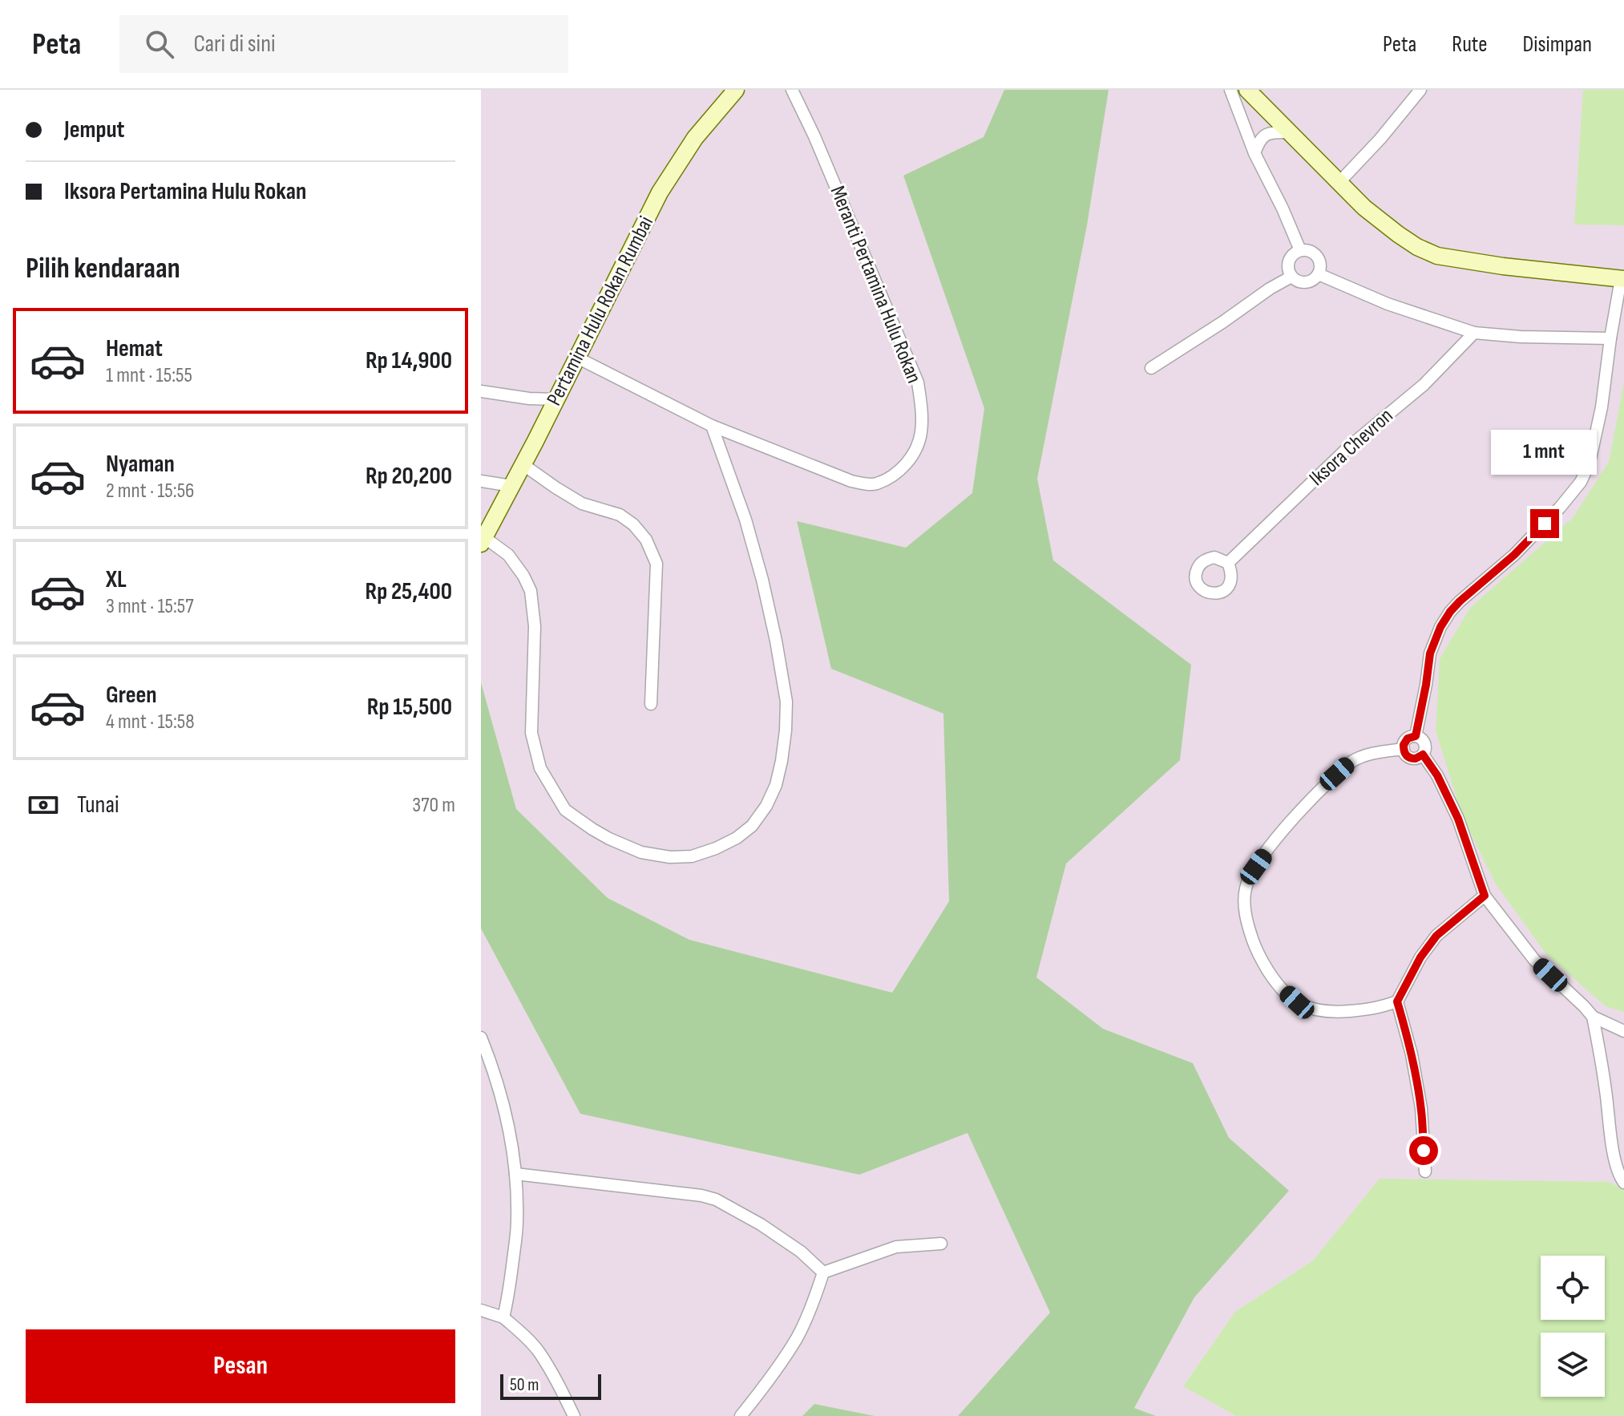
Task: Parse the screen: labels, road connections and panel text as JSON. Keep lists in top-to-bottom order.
{
  "streets": {
    "street": ["Meranti Pertamina Hulu Rokan", "Pertamina Hulu Rokan Rumbai", "Iksora Chevron"]
  },
  "crossings": [
    ["Meranti Pertamina Hulu Rokan", "Pertamina Hulu Rokan Rumbai"]
  ],
  "scale_bar": "50 m",
  "page": {
    "header": "Peta",
    "search": "Cari di sini",
    "nav": ["Peta", "Rute", "Disimpan"],
    "banner": ["Jemput", "Iksora Pertamina Hulu Rokan"],
    "heading": "Pilih kendaraan",
    "list": [
      {
        "name": "Hemat",
        "note": "1 mnt · 15:55",
        "value": "Rp 14,900"
      },
      {
        "name": "Nyaman",
        "note": "2 mnt · 15:56",
        "value": "Rp 20,200"
      },
      {
        "name": "XL",
        "note": "3 mnt · 15:57",
        "value": "Rp 25,400"
      },
      {
        "name": "Green",
        "note": "4 mnt · 15:58",
        "value": "Rp 15,500"
      }
    ],
    "bubble": "1 mnt",
    "pay": ["Tunai", "370 m"],
    "buttons": "Pesan",
    "scale": "50 m"
  }
}
